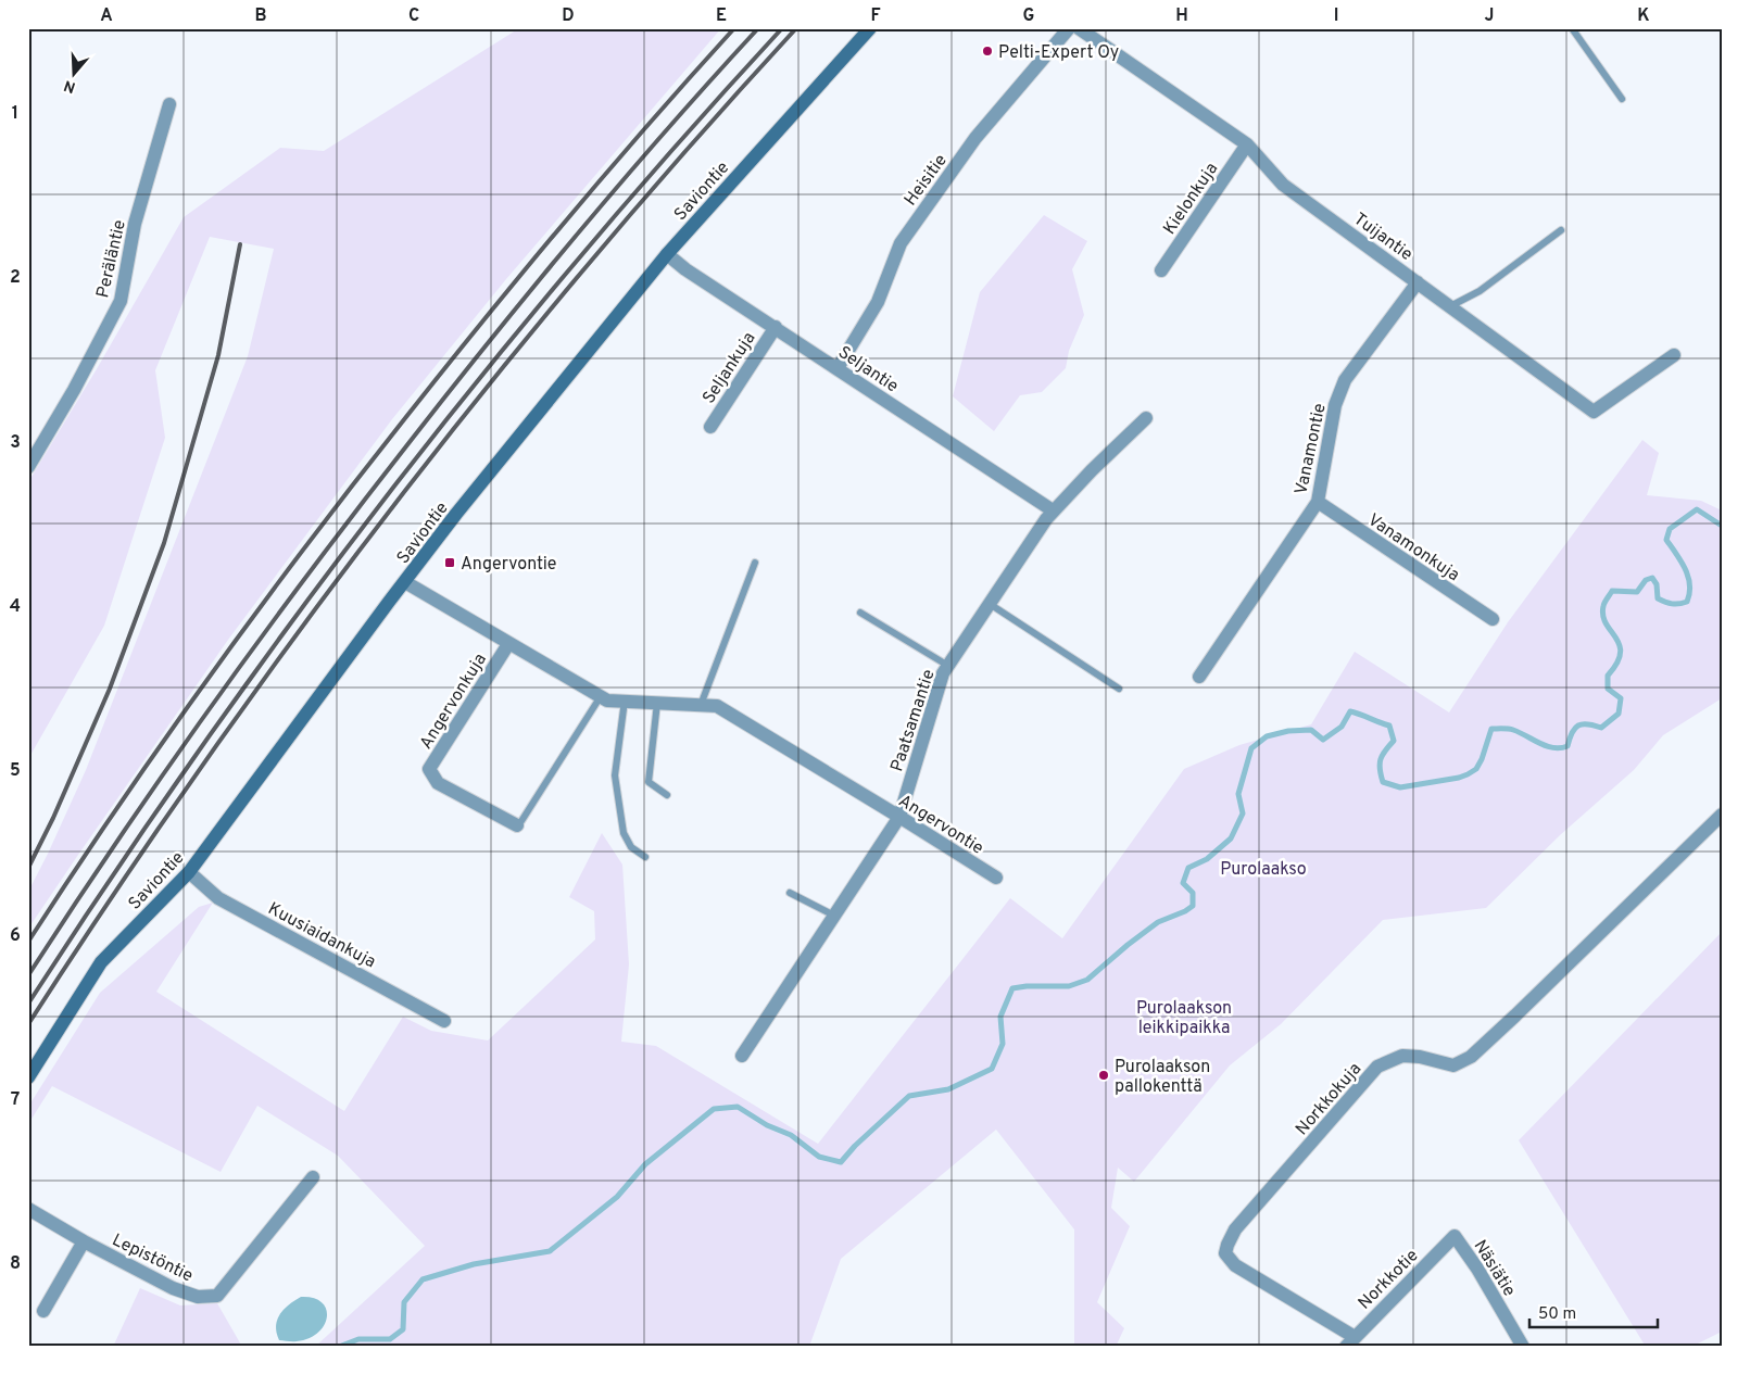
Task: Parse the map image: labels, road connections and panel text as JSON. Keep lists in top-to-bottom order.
{
  "streets": {
    "main road": ["Saviontie"],
    "street": [
      "Heisitie",
      "Kielonkuja",
      "Tuijantie",
      "Peräläntie",
      "Seljankuja",
      "Seljantie",
      "Vanamontie",
      "Vanamonkuja",
      "Angervonkuja",
      "Paatsamantie",
      "Angervontie",
      "Kuusiaidankuja",
      "Norkkokuja",
      "Lepistöntie",
      "Näsiätie",
      "Norkkotie"
    ]
  },
  "crossings": [
    ["Heisitie", "Seljantie"],
    ["Saviontie", "Seljantie"],
    ["Saviontie", "Angervontie"],
    ["Saviontie", "Kuusiaidankuja"],
    ["Kielonkuja", "Tuijantie"],
    ["Tuijantie", "Vanamontie"],
    ["Seljankuja", "Seljantie"],
    ["Seljantie", "Paatsamantie"],
    ["Vanamontie", "Vanamonkuja"],
    ["Angervonkuja", "Angervontie"],
    ["Paatsamantie", "Angervontie"],
    ["Norkkokuja", "Norkkotie"],
    ["Näsiätie", "Norkkotie"]
  ],
  "parks": ["Purolaakso", "Purolaakson leikkipaikka"],
  "places": {
    "other": ["Pelti-Expert Oy", "Purolaakson pallokenttä"],
    "transit": ["Angervontie"]
  },
  "scale_bar": "50 m",
  "north": "bottom",
  "grid": {
    "columns": [
      "A",
      "B",
      "C",
      "D",
      "E",
      "F",
      "G",
      "H",
      "I",
      "J",
      "K"
    ],
    "rows": [
      "1",
      "2",
      "3",
      "4",
      "5",
      "6",
      "7",
      "8"
    ]
  }
}
